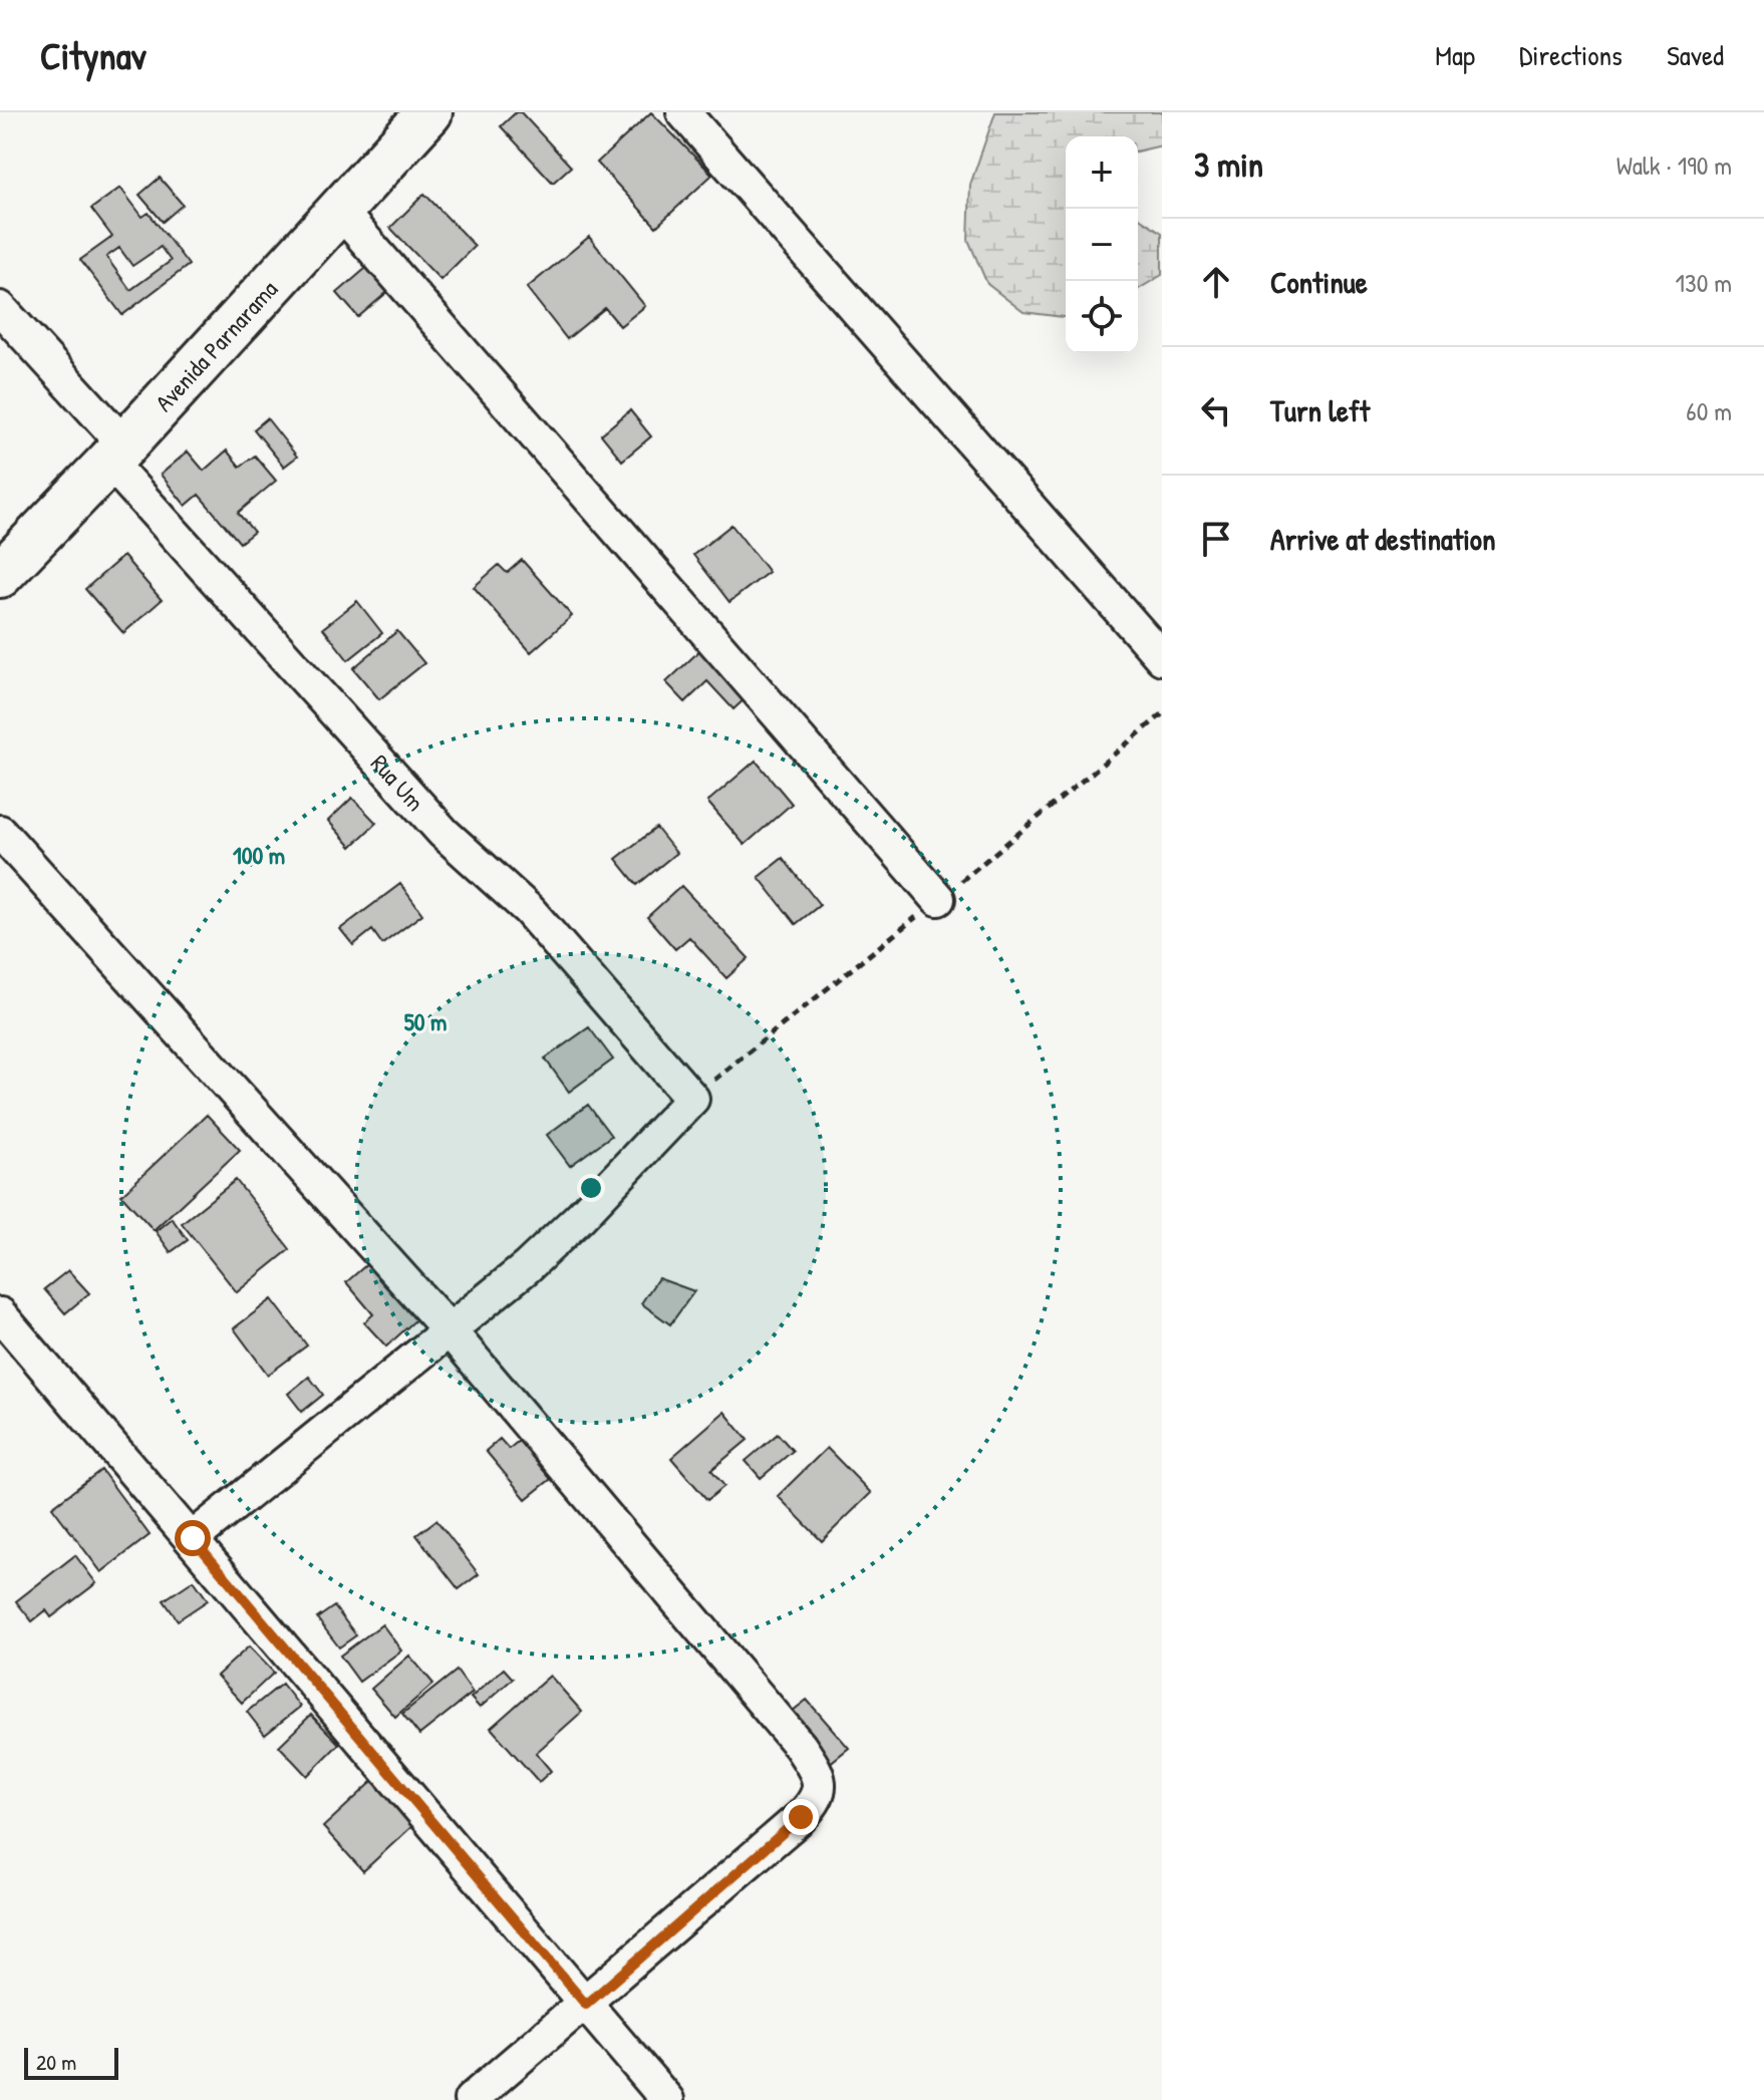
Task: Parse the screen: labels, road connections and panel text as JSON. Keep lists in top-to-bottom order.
{
  "streets": {
    "street": ["Avenida Parnarama", "Rua Um"]
  },
  "crossings": [
    ["Avenida Parnarama", "Rua Um"]
  ],
  "scale_bar": "20 m",
  "page": {
    "header": "Citynav",
    "nav": ["Map", "Directions", "Saved"],
    "heading": ["3 min", "Walk · 190 m"],
    "map_buttons": ["+", "−"],
    "list": [
      ["Continue", "130 m"],
      ["Turn left", "60 m"],
      "Arrive at destination"
    ],
    "scale": "20 m"
  },
  "rings": ["100 m", "50 m"]
}
